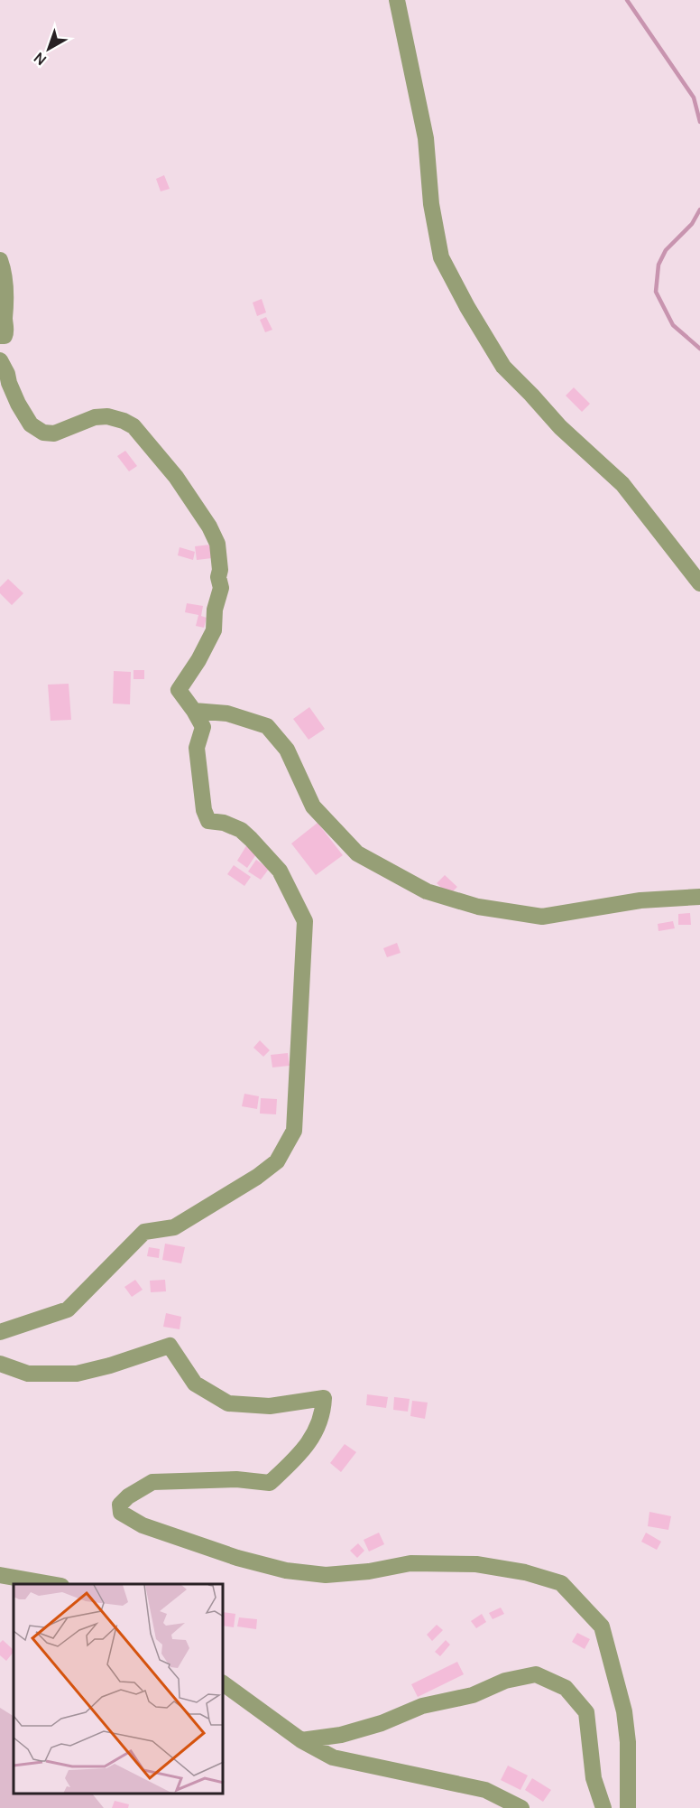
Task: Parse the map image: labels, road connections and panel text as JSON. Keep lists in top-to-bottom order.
{
  "north": "bottom left"
}
